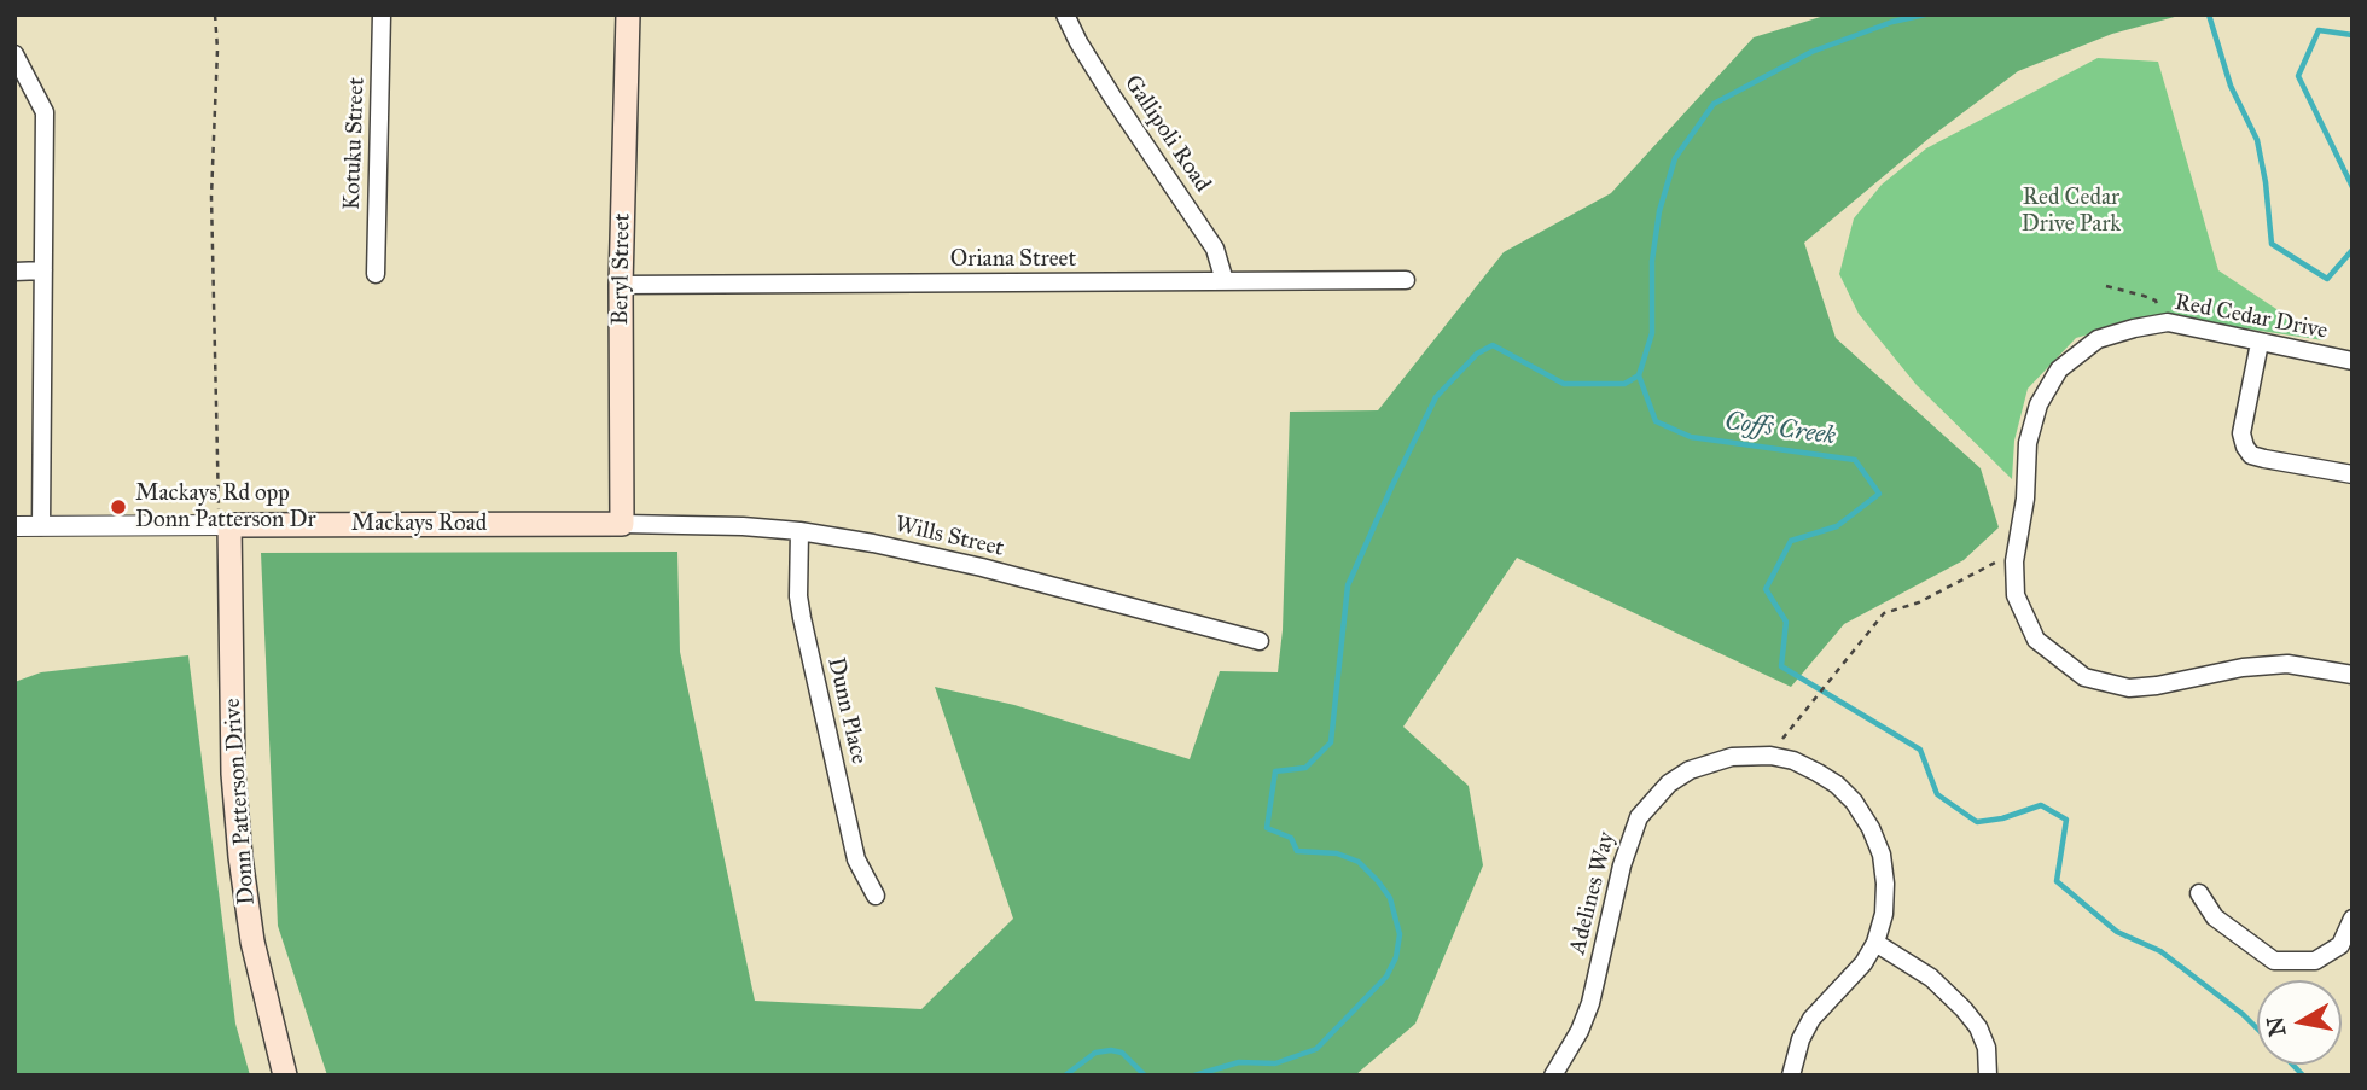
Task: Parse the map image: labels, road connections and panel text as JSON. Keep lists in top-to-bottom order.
{
  "streets": {
    "main road": ["Beryl Street", "Mackays Road", "Donn Patterson Drive"],
    "street": [
      "Gallipoli Road",
      "Kotuku Street",
      "Oriana Street",
      "Red Cedar Drive",
      "Wills Street",
      "Dunn Place",
      "Adelines Way"
    ]
  },
  "crossings": [
    ["Gallipoli Road", "Oriana Street"],
    ["Oriana Street", "Beryl Street"],
    ["Beryl Street", "Mackays Road"],
    ["Beryl Street", "Wills Street"],
    ["Mackays Road", "Wills Street"],
    ["Mackays Road", "Donn Patterson Drive"],
    ["Wills Street", "Dunn Place"]
  ],
  "water": ["Coffs Creek"],
  "parks": ["Red Cedar Drive Park"],
  "places": ["Mackays Rd opp Donn Patterson Dr"],
  "north": "left"
}
